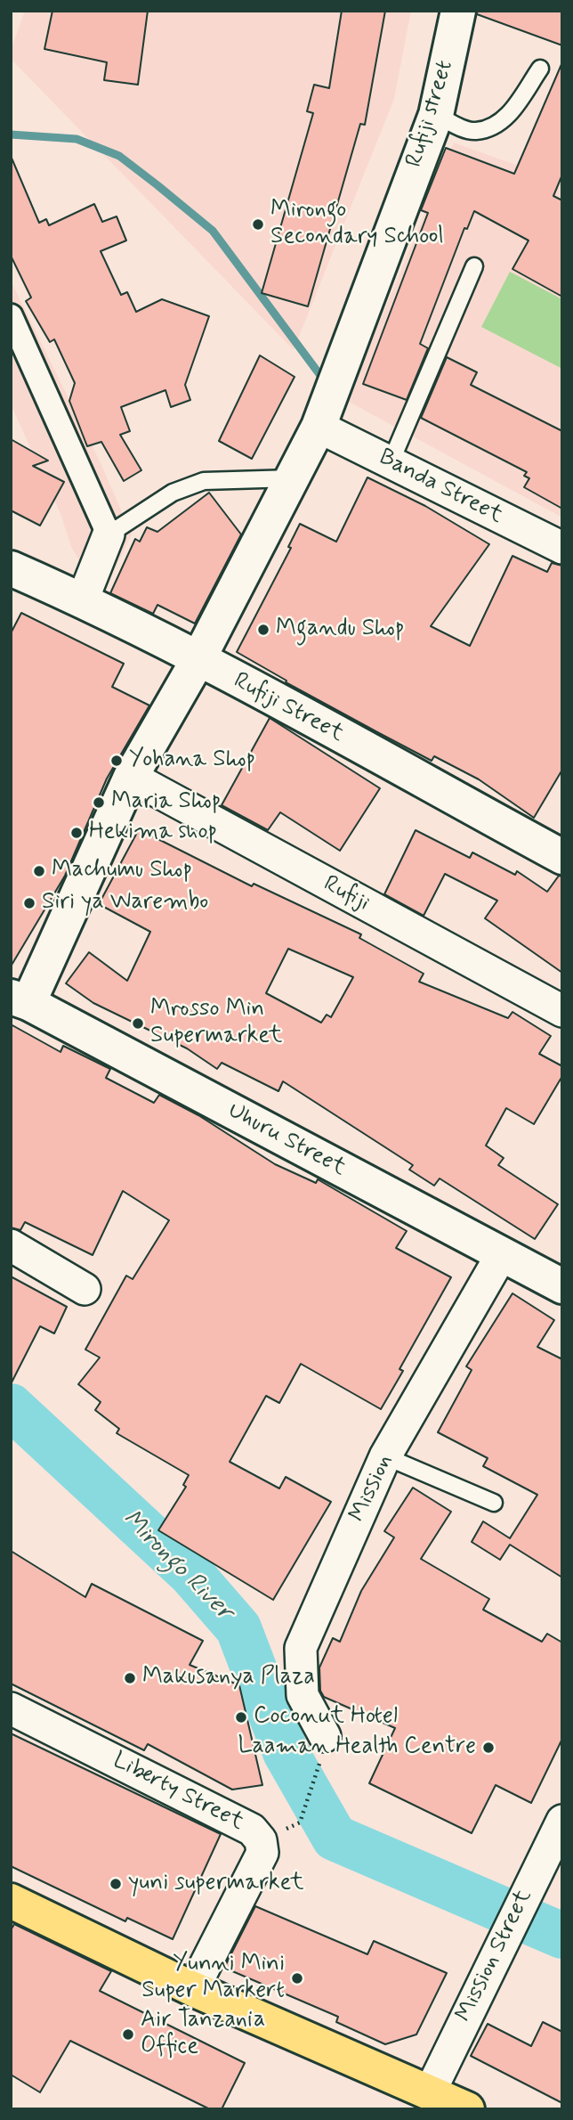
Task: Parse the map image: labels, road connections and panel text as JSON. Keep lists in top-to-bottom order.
{
  "streets": {
    "street": [
      "Rufiji street",
      "Banda Street",
      "Rufiji Street",
      "Rufiji",
      "Uhuru Street",
      "Mission",
      "Liberty Street",
      "Mission Street"
    ]
  },
  "crossings": [
    ["Rufiji street", "Banda Street"],
    ["Rufiji street", "Rufiji Street"],
    ["Rufiji street", "Rufiji"],
    ["Rufiji street", "Uhuru Street"],
    ["Uhuru Street", "Mission"]
  ],
  "water": ["Mirongo River"],
  "places": [
    "Mirongo Secondary School",
    "Mgandu Shop",
    "Yohana Shop",
    "Maria Shop",
    "Hekima shop",
    "Machumu Shop",
    "Siri ya Warembo",
    "Mrosso Min Supermarket",
    "Makusanya Plaza",
    "Coconut Hotel",
    "Laaman Health Centre",
    "yuni supermarket",
    "Yunni Mini Super Markert",
    "Air Tanzania Office"
  ]
}
